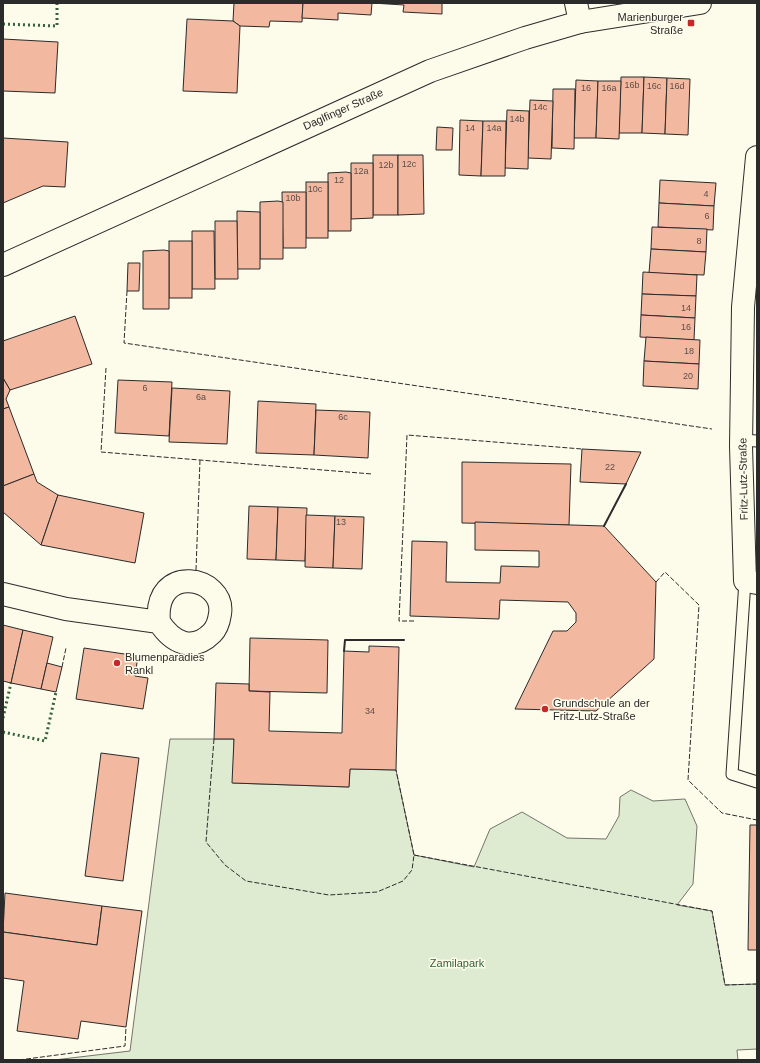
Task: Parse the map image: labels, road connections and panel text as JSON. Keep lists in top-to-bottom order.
{
  "streets": {
    "street": ["Daglfinger Straße", "Fritz-Lutz-Straße"]
  },
  "parks": ["Zamilapark"],
  "places": {
    "transit": ["Marienburger Straße"],
    "other": ["Blumenparadies Rankl", "Grundschule an der Fritz-Lutz-Straße"]
  },
  "house_numbers": [
    "16b",
    "16c",
    "16d",
    "16",
    "16a",
    "14c",
    "14b",
    "14",
    "14a",
    "12c",
    "12b",
    "12a",
    "12",
    "10c",
    "4",
    "10b",
    "6",
    "8",
    "14",
    "16",
    "18",
    "20",
    "6",
    "6a",
    "6c",
    "22",
    "13",
    "34"
  ]
}
